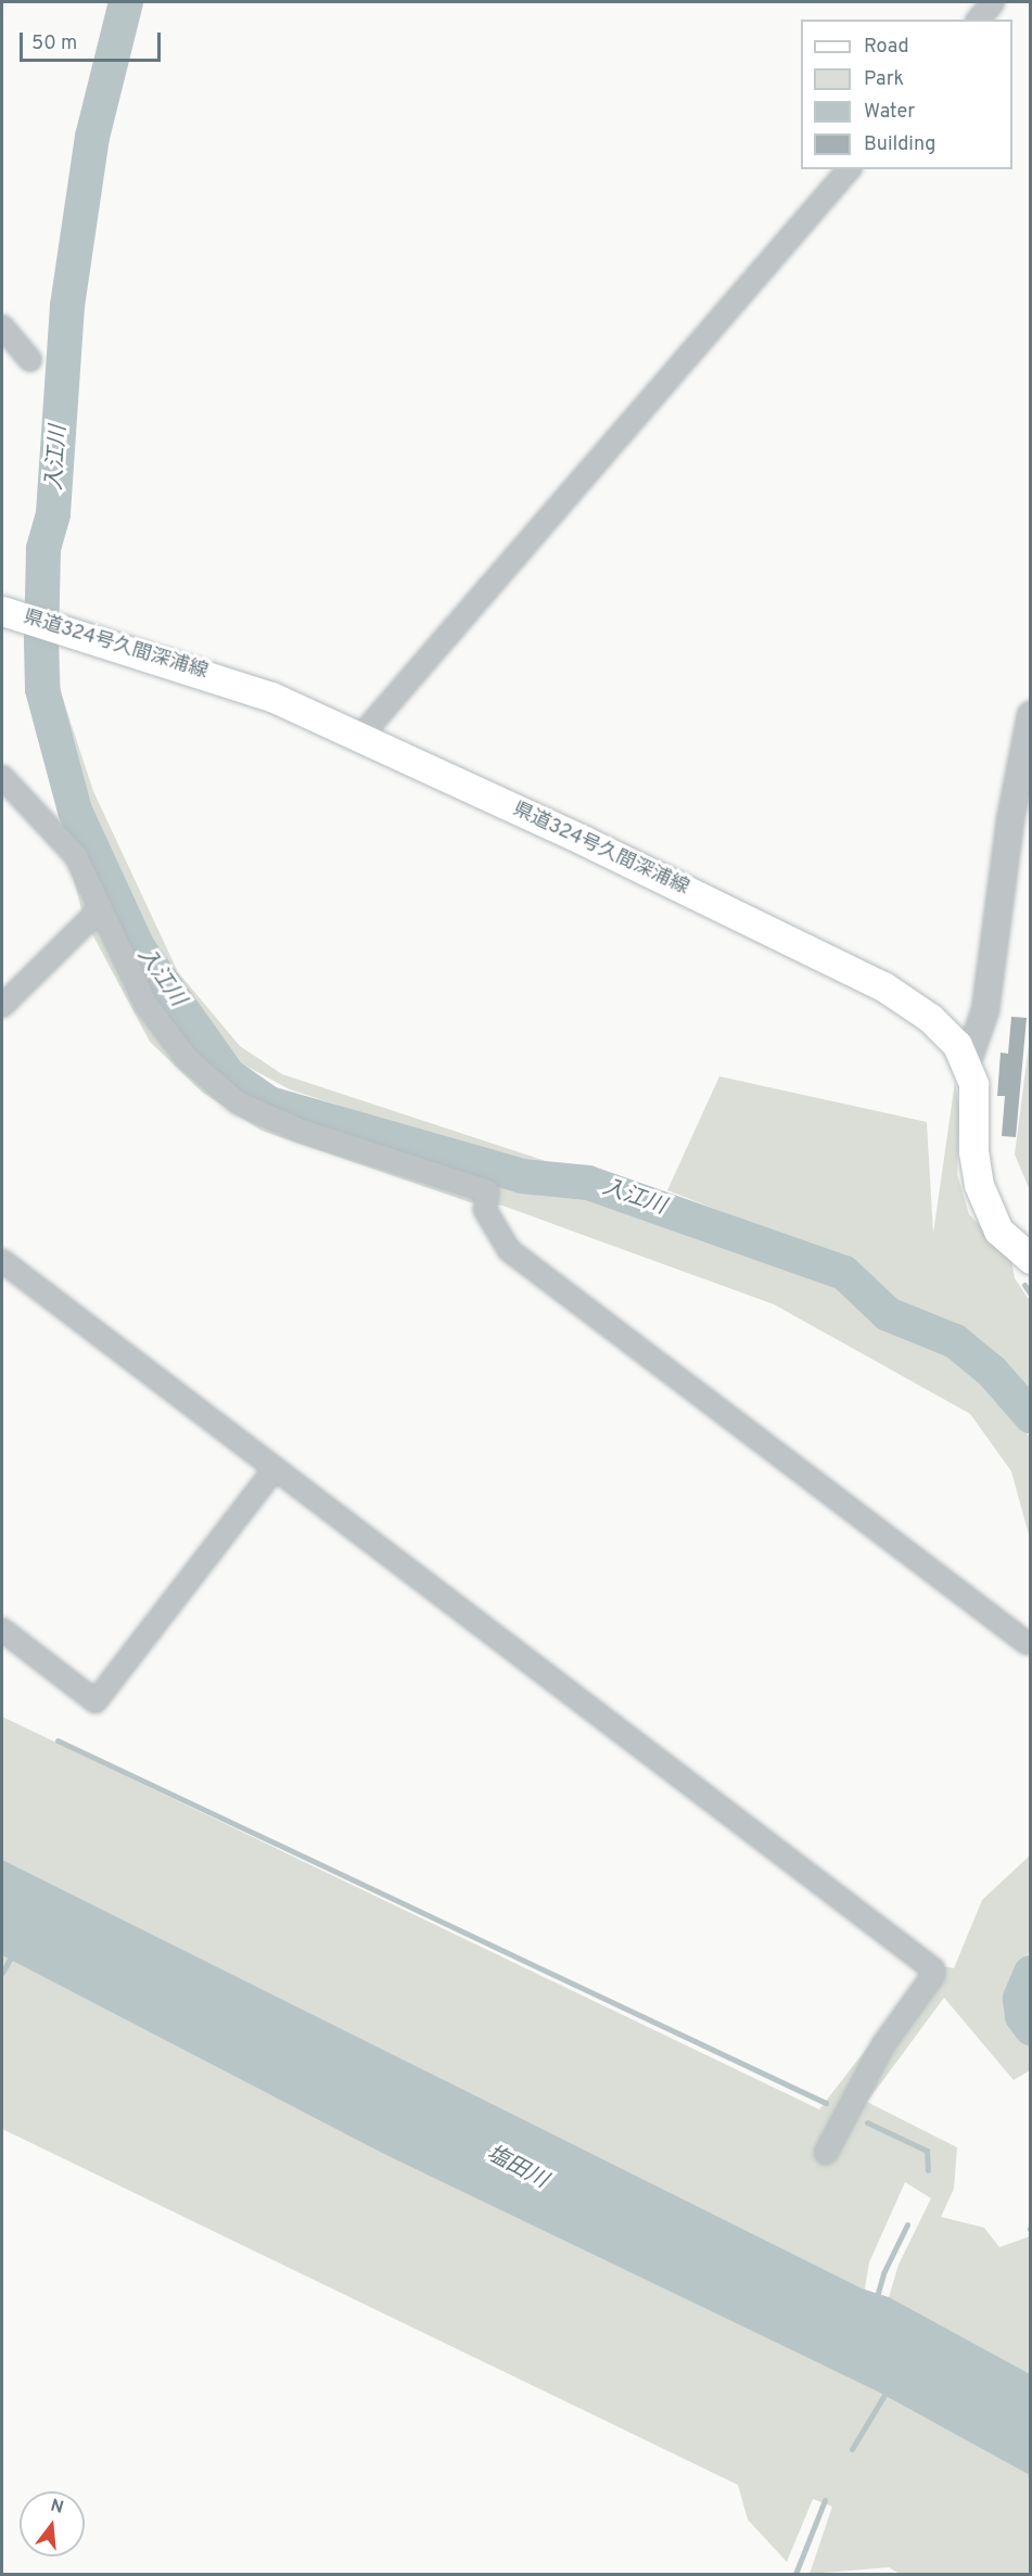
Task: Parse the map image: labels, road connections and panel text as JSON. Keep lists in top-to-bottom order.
{
  "streets": {
    "main road": ["県道324号久間深浦線"]
  },
  "water": ["入江川", "塩田川"],
  "legend": [
    "Road",
    "Park",
    "Water",
    "Building"
  ],
  "scale_bar": "50 m",
  "north": "top"
}
